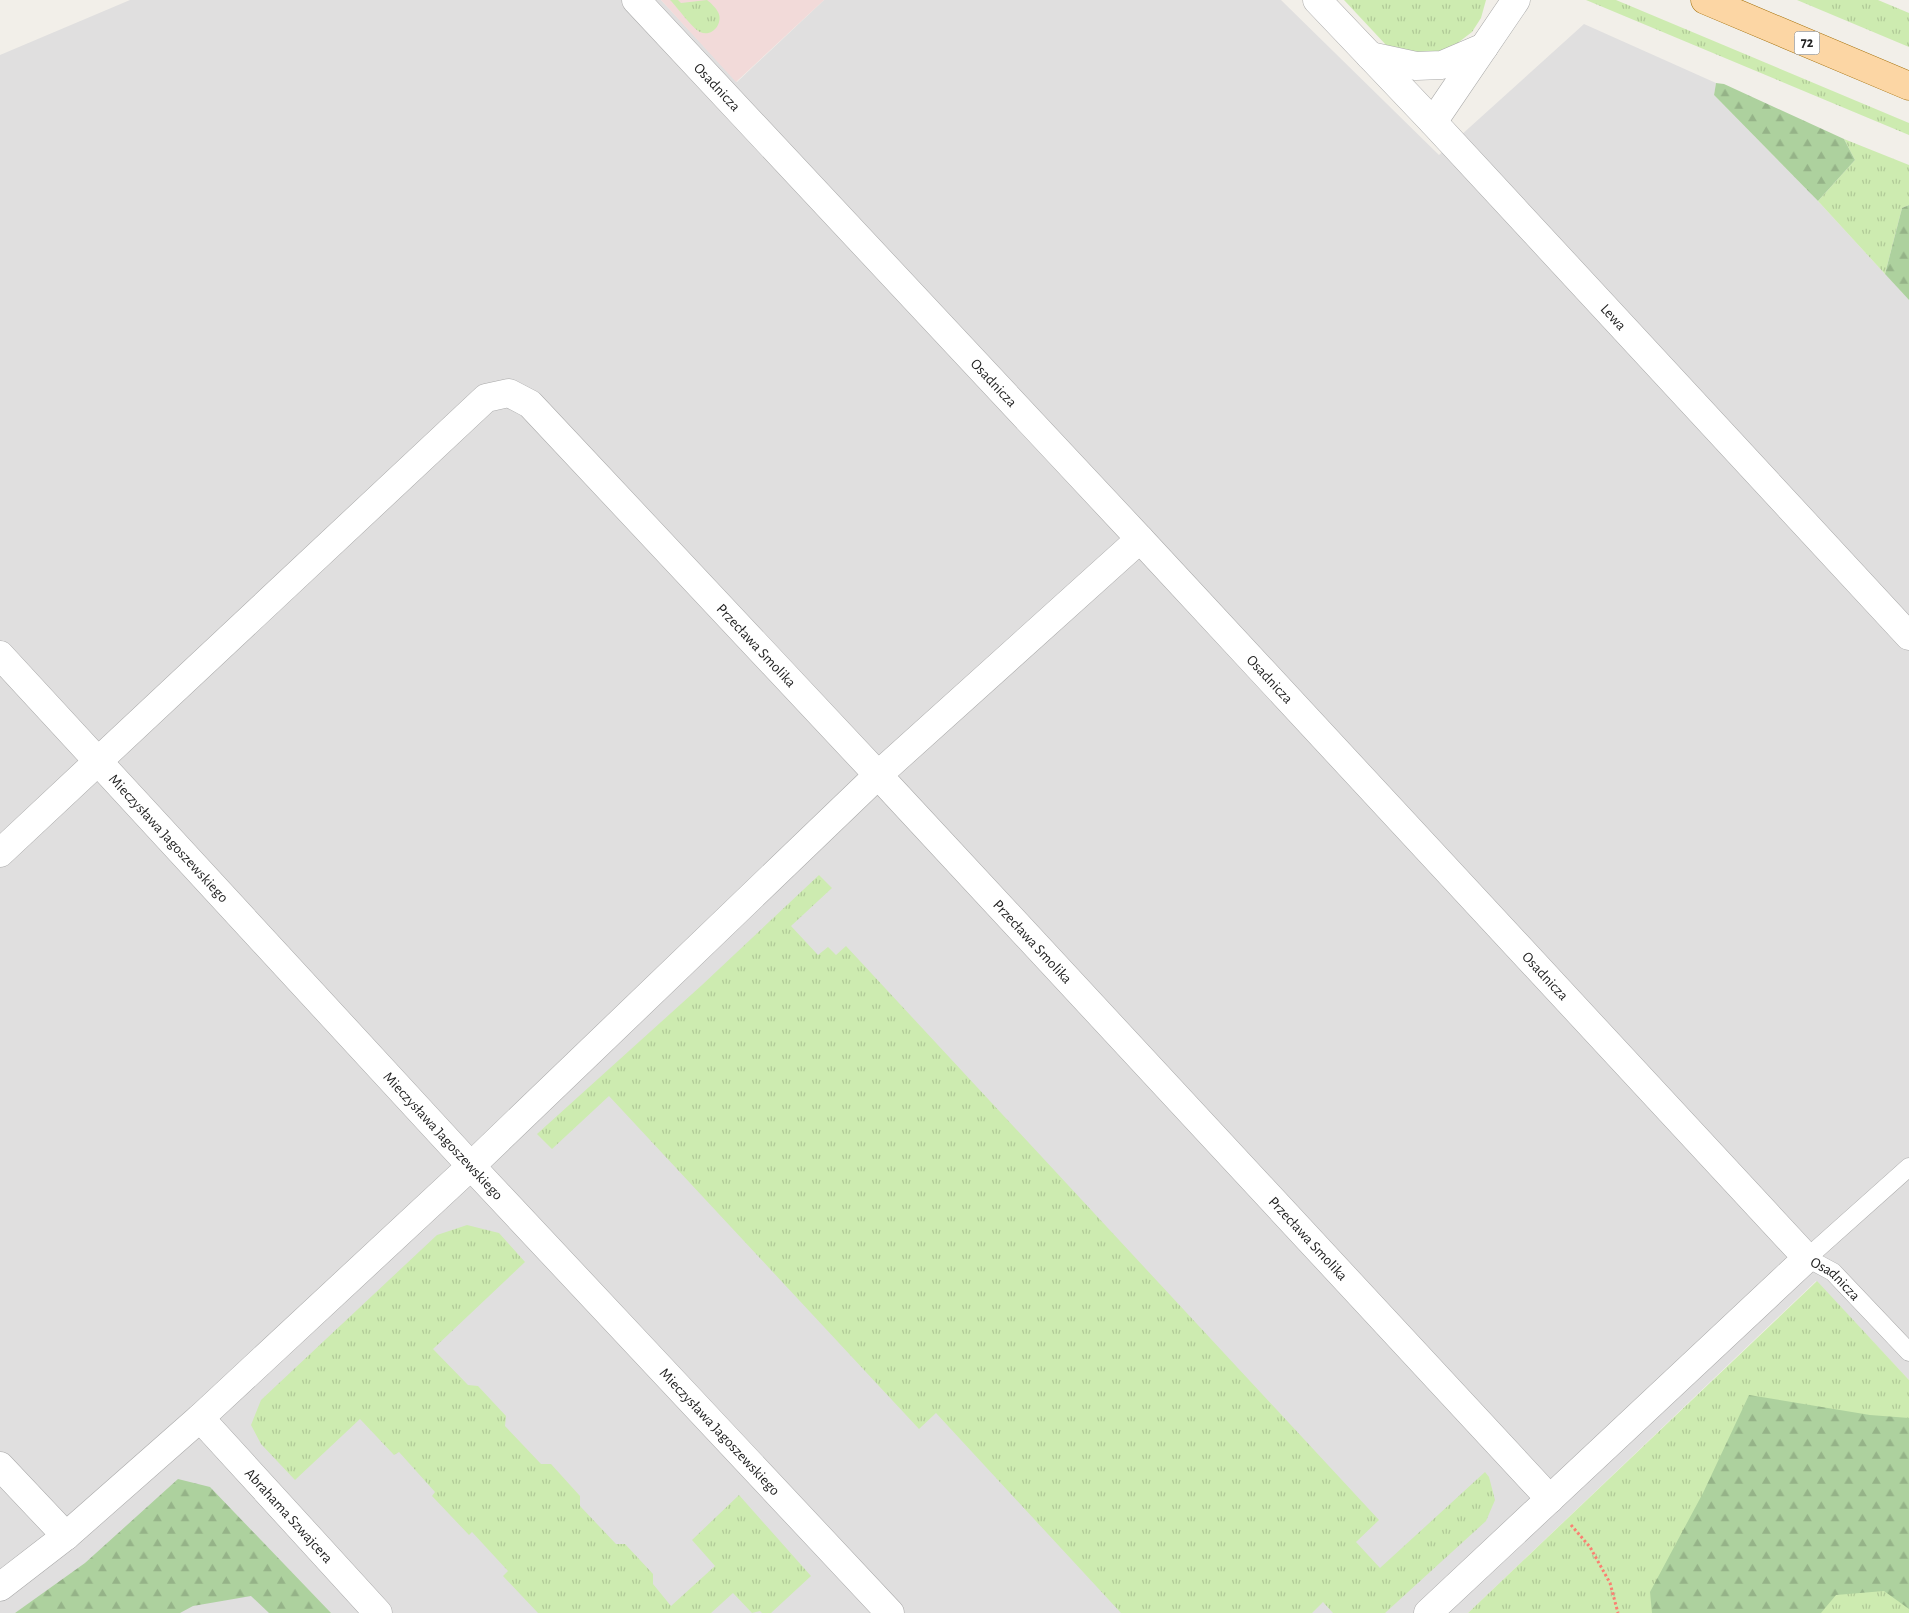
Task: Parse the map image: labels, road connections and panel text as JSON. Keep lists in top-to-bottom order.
{
  "streets": {
    "main road": ["72"],
    "street": [
      "Osadnicza",
      "Lewa",
      "Przecława Smolika",
      "Mieczysława Jagoszewskiego",
      "Abrahama Szwajcera"
    ]
  },
  "crossings": [
    ["Przecława Smolika", "Mieczysława Jagoszewskiego"]
  ]
}
